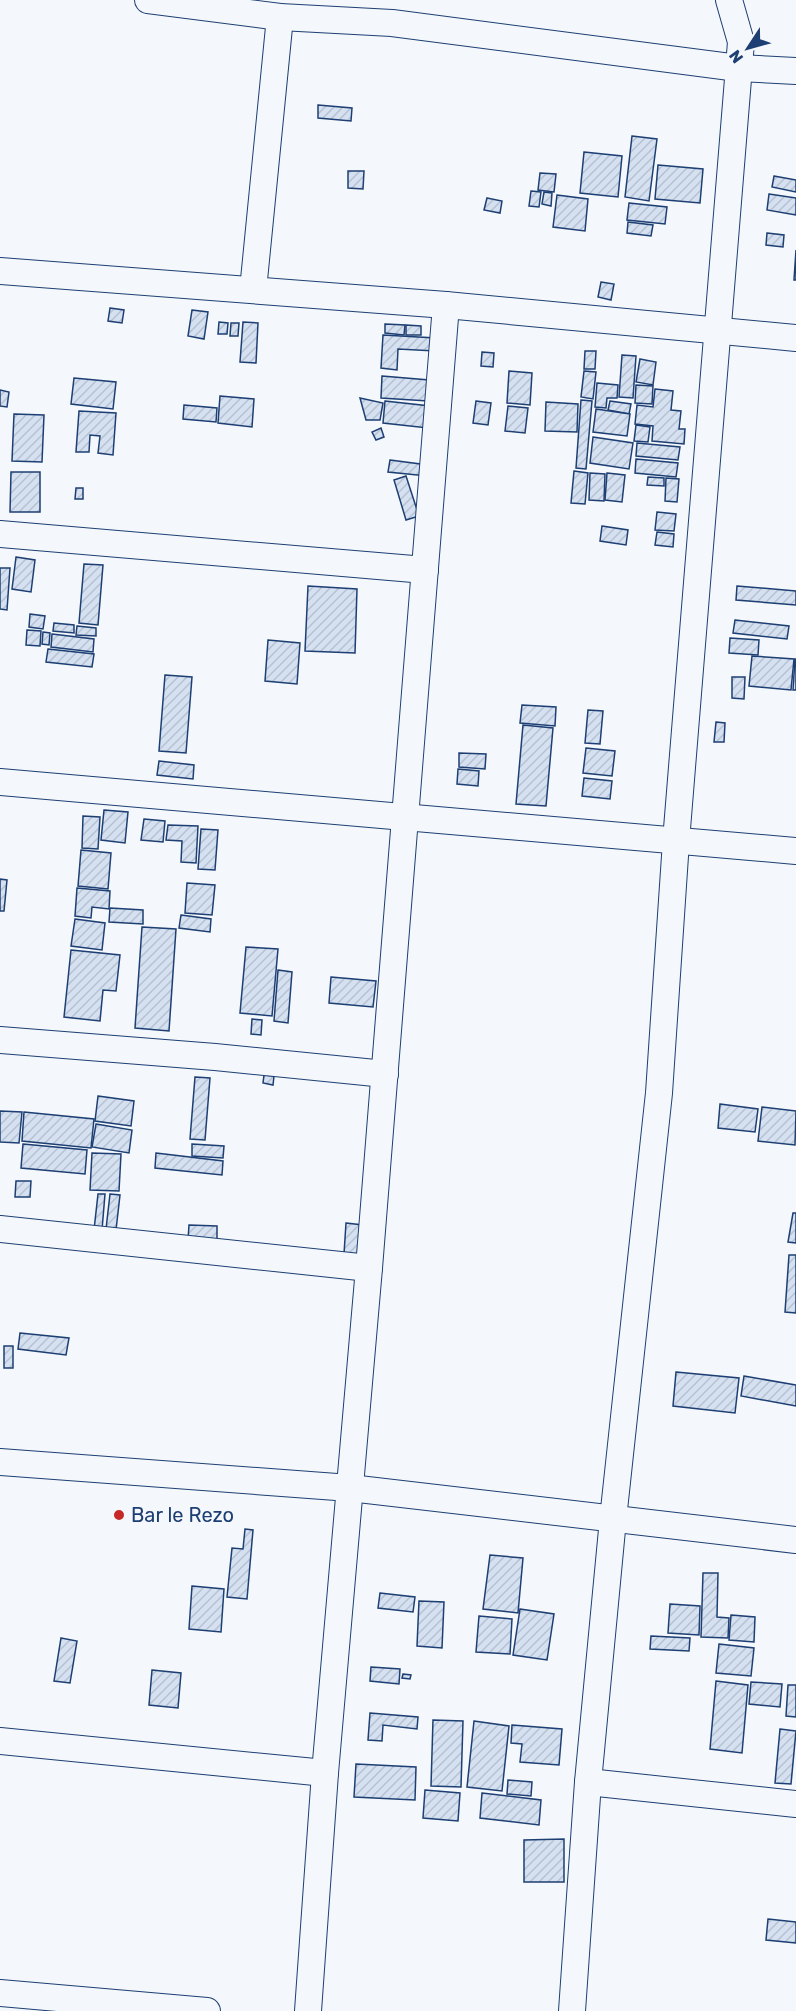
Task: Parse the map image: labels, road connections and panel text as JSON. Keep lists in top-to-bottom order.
{
  "places": ["Bar le Rezo"],
  "north": "bottom left"
}
